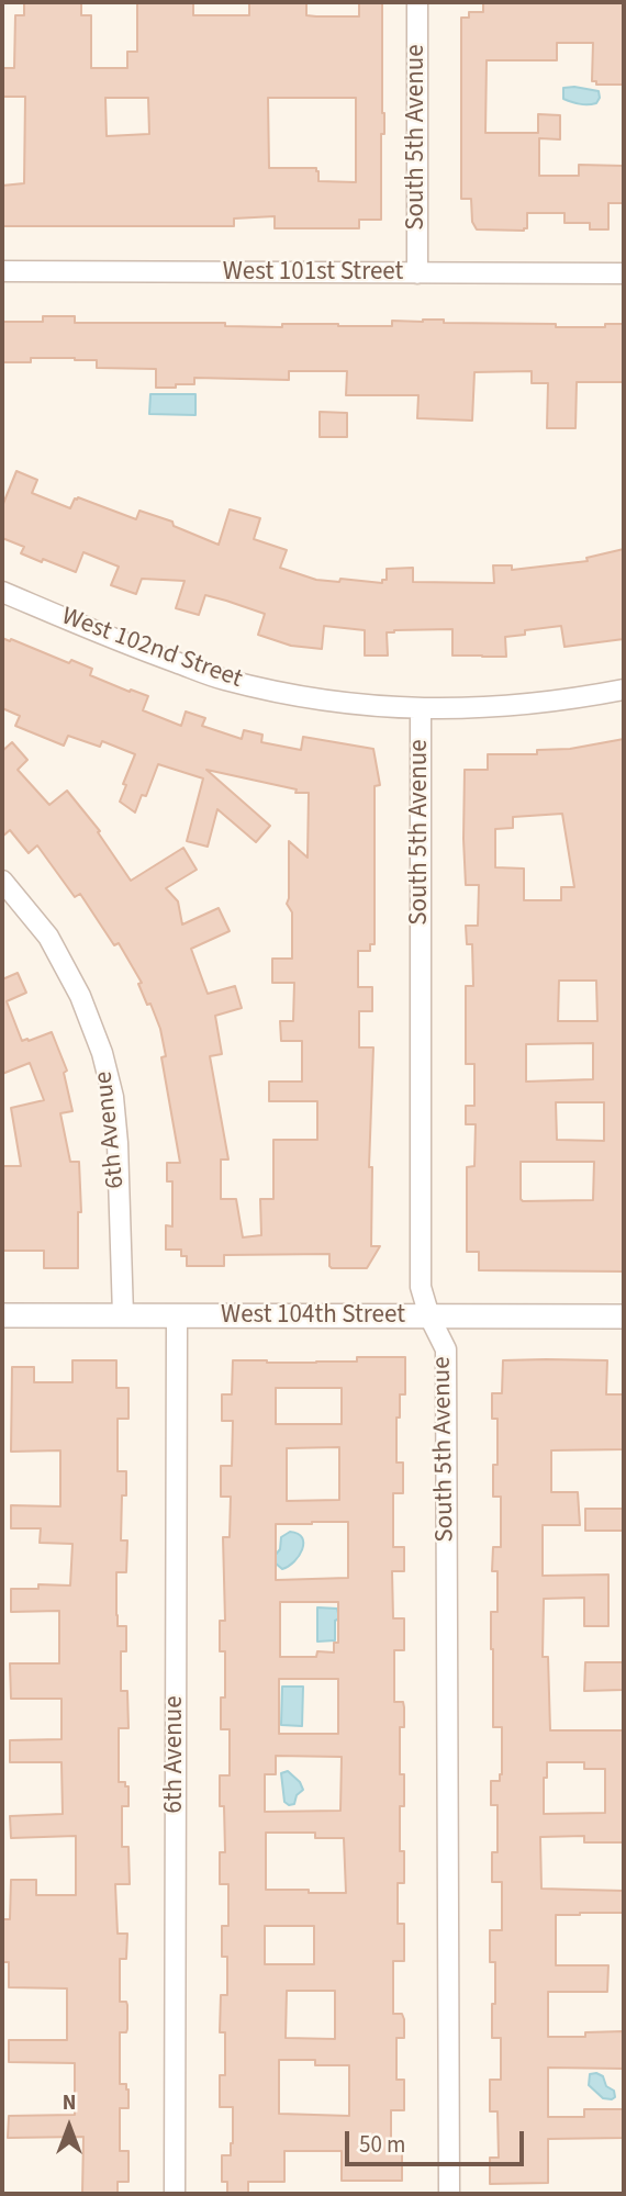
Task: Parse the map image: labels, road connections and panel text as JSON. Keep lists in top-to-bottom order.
{
  "streets": {
    "street": [
      "South 5th Avenue",
      "West 101st Street",
      "West 102nd Street",
      "6th Avenue",
      "West 104th Street"
    ]
  },
  "crossings": [
    ["South 5th Avenue", "West 101st Street"],
    ["South 5th Avenue", "West 102nd Street"],
    ["South 5th Avenue", "West 104th Street"],
    ["6th Avenue", "West 104th Street"]
  ],
  "scale_bar": "50 m",
  "north": "top"
}
